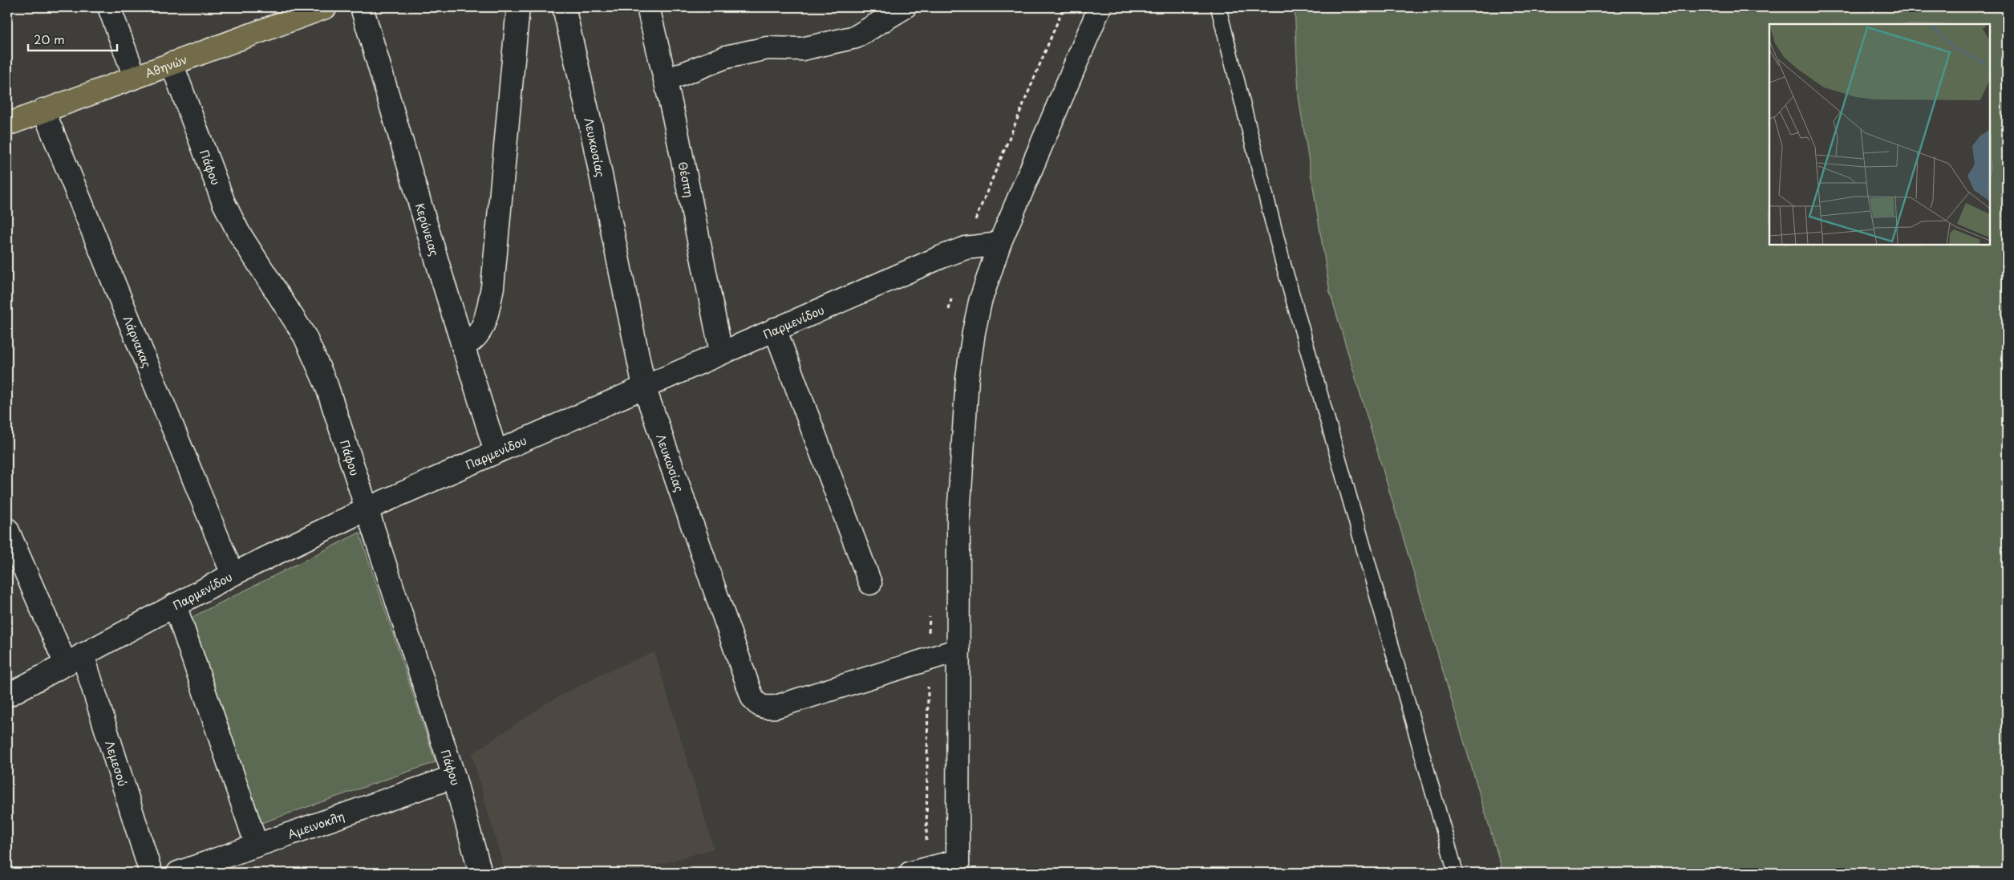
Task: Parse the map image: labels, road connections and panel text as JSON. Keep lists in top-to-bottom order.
{
  "streets": {
    "main road": ["Αθηνών"],
    "street": [
      "Λευκωσίας",
      "Πάφου",
      "Θέσπη",
      "Κερύνειας",
      "Παρμενίδου",
      "Λάρνακας",
      "Λεμεσού",
      "Αμεινοκλη"
    ]
  },
  "crossings": [
    ["Αθηνών", "Πάφου"],
    ["Αθηνών", "Λάρνακας"],
    ["Λευκωσίας", "Παρμενίδου"],
    ["Πάφου", "Παρμενίδου"],
    ["Πάφου", "Αμεινοκλη"],
    ["Θέσπη", "Παρμενίδου"],
    ["Κερύνειας", "Παρμενίδου"],
    ["Παρμενίδου", "Λάρνακας"],
    ["Παρμενίδου", "Λεμεσού"]
  ],
  "scale_bar": "20 m"
}
